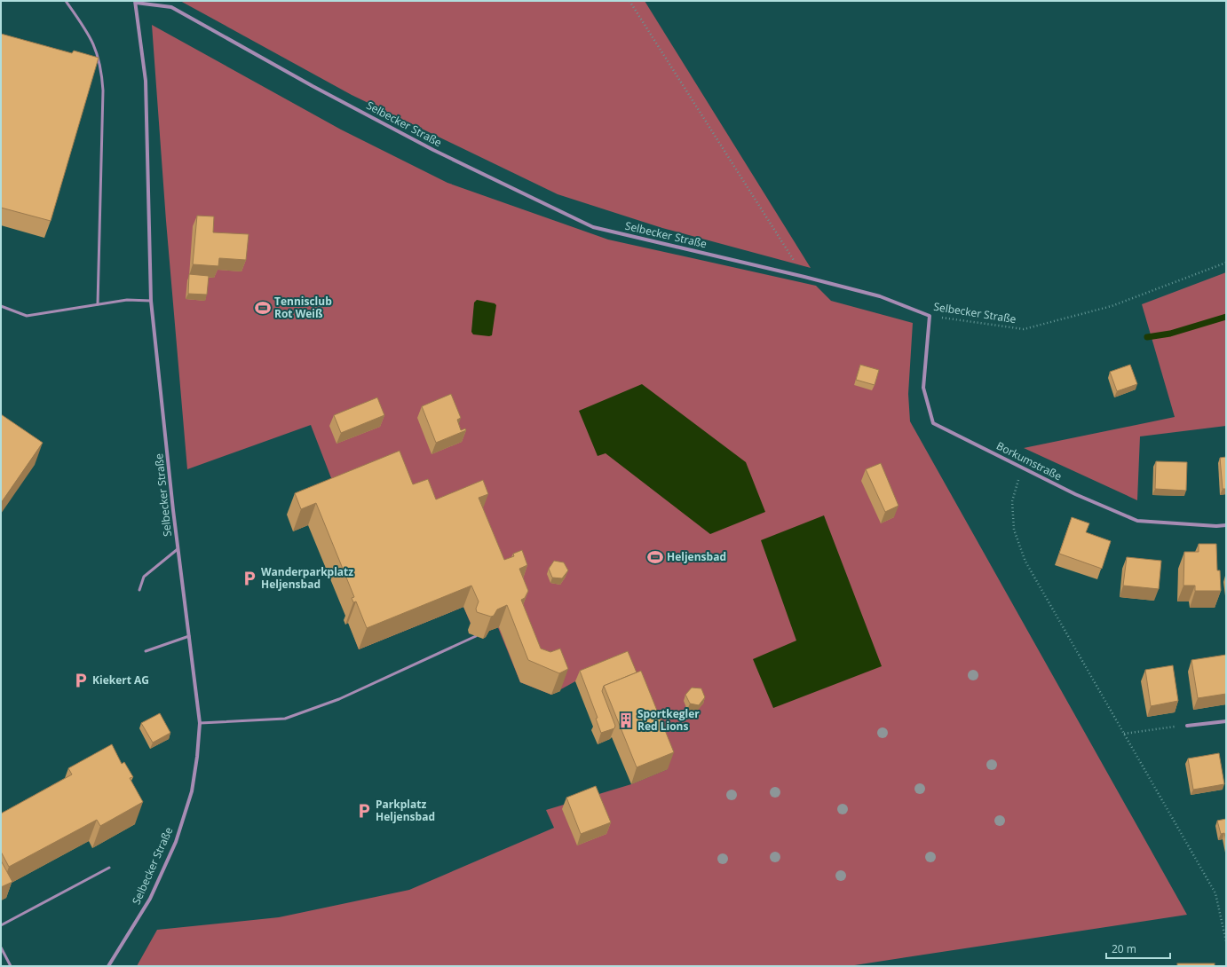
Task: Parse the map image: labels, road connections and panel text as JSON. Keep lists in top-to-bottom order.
{
  "streets": {
    "street": ["Selbecker Straße", "Borkumstraße"]
  },
  "crossings": [
    ["Selbecker Straße", "Borkumstraße"]
  ],
  "places": {
    "sports": ["Tennisclub Rot Weiß", "Heljensbad"],
    "parking": ["Wanderparkplatz Heljensbad", "Kiekert AG", "Parkplatz Heljensbad"],
    "building": ["Sportkegler Red Lions"]
  },
  "scale_bar": "20 m"
}
